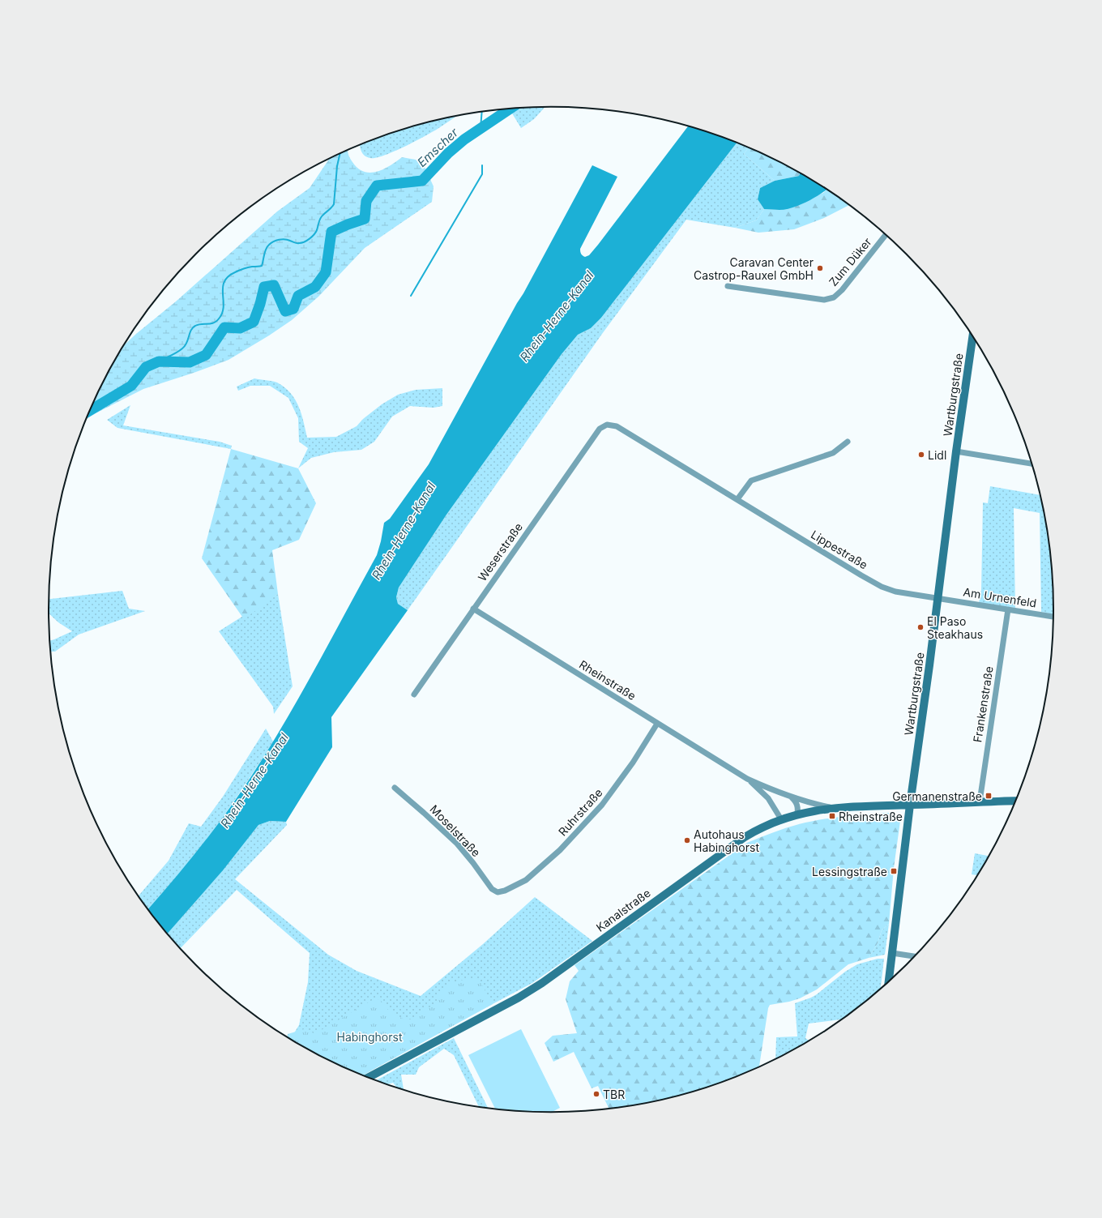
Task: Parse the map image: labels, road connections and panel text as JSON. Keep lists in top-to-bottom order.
{
  "streets": {
    "main road": ["Wartburgstraße", "Kanalstraße"],
    "street": [
      "Zum Düker",
      "Lippestraße",
      "Weserstraße",
      "Am Urnenfeld",
      "Rheinstraße",
      "Frankenstraße",
      "Ruhrstraße",
      "Moselstraße"
    ]
  },
  "crossings": [
    ["Wartburgstraße", "Lippestraße"],
    ["Wartburgstraße", "Am Urnenfeld"],
    ["Wartburgstraße", "Kanalstraße"],
    ["Lippestraße", "Weserstraße"],
    ["Lippestraße", "Am Urnenfeld"],
    ["Weserstraße", "Rheinstraße"],
    ["Am Urnenfeld", "Frankenstraße"],
    ["Rheinstraße", "Ruhrstraße"],
    ["Rheinstraße", "Kanalstraße"],
    ["Frankenstraße", "Kanalstraße"],
    ["Ruhrstraße", "Moselstraße"]
  ],
  "water": ["Emscher", "Rhein-Herne-Kanal"],
  "parks": ["Habinghorst"],
  "places": {
    "other": [
      "Caravan Center Castrop-Rauxel GmbH",
      "Lidl",
      "El Paso Steakhaus",
      "Autohaus Habinghorst",
      "TBR"
    ],
    "transit": ["Germanenstraße", "Rheinstraße", "Lessingstraße"]
  }
}
